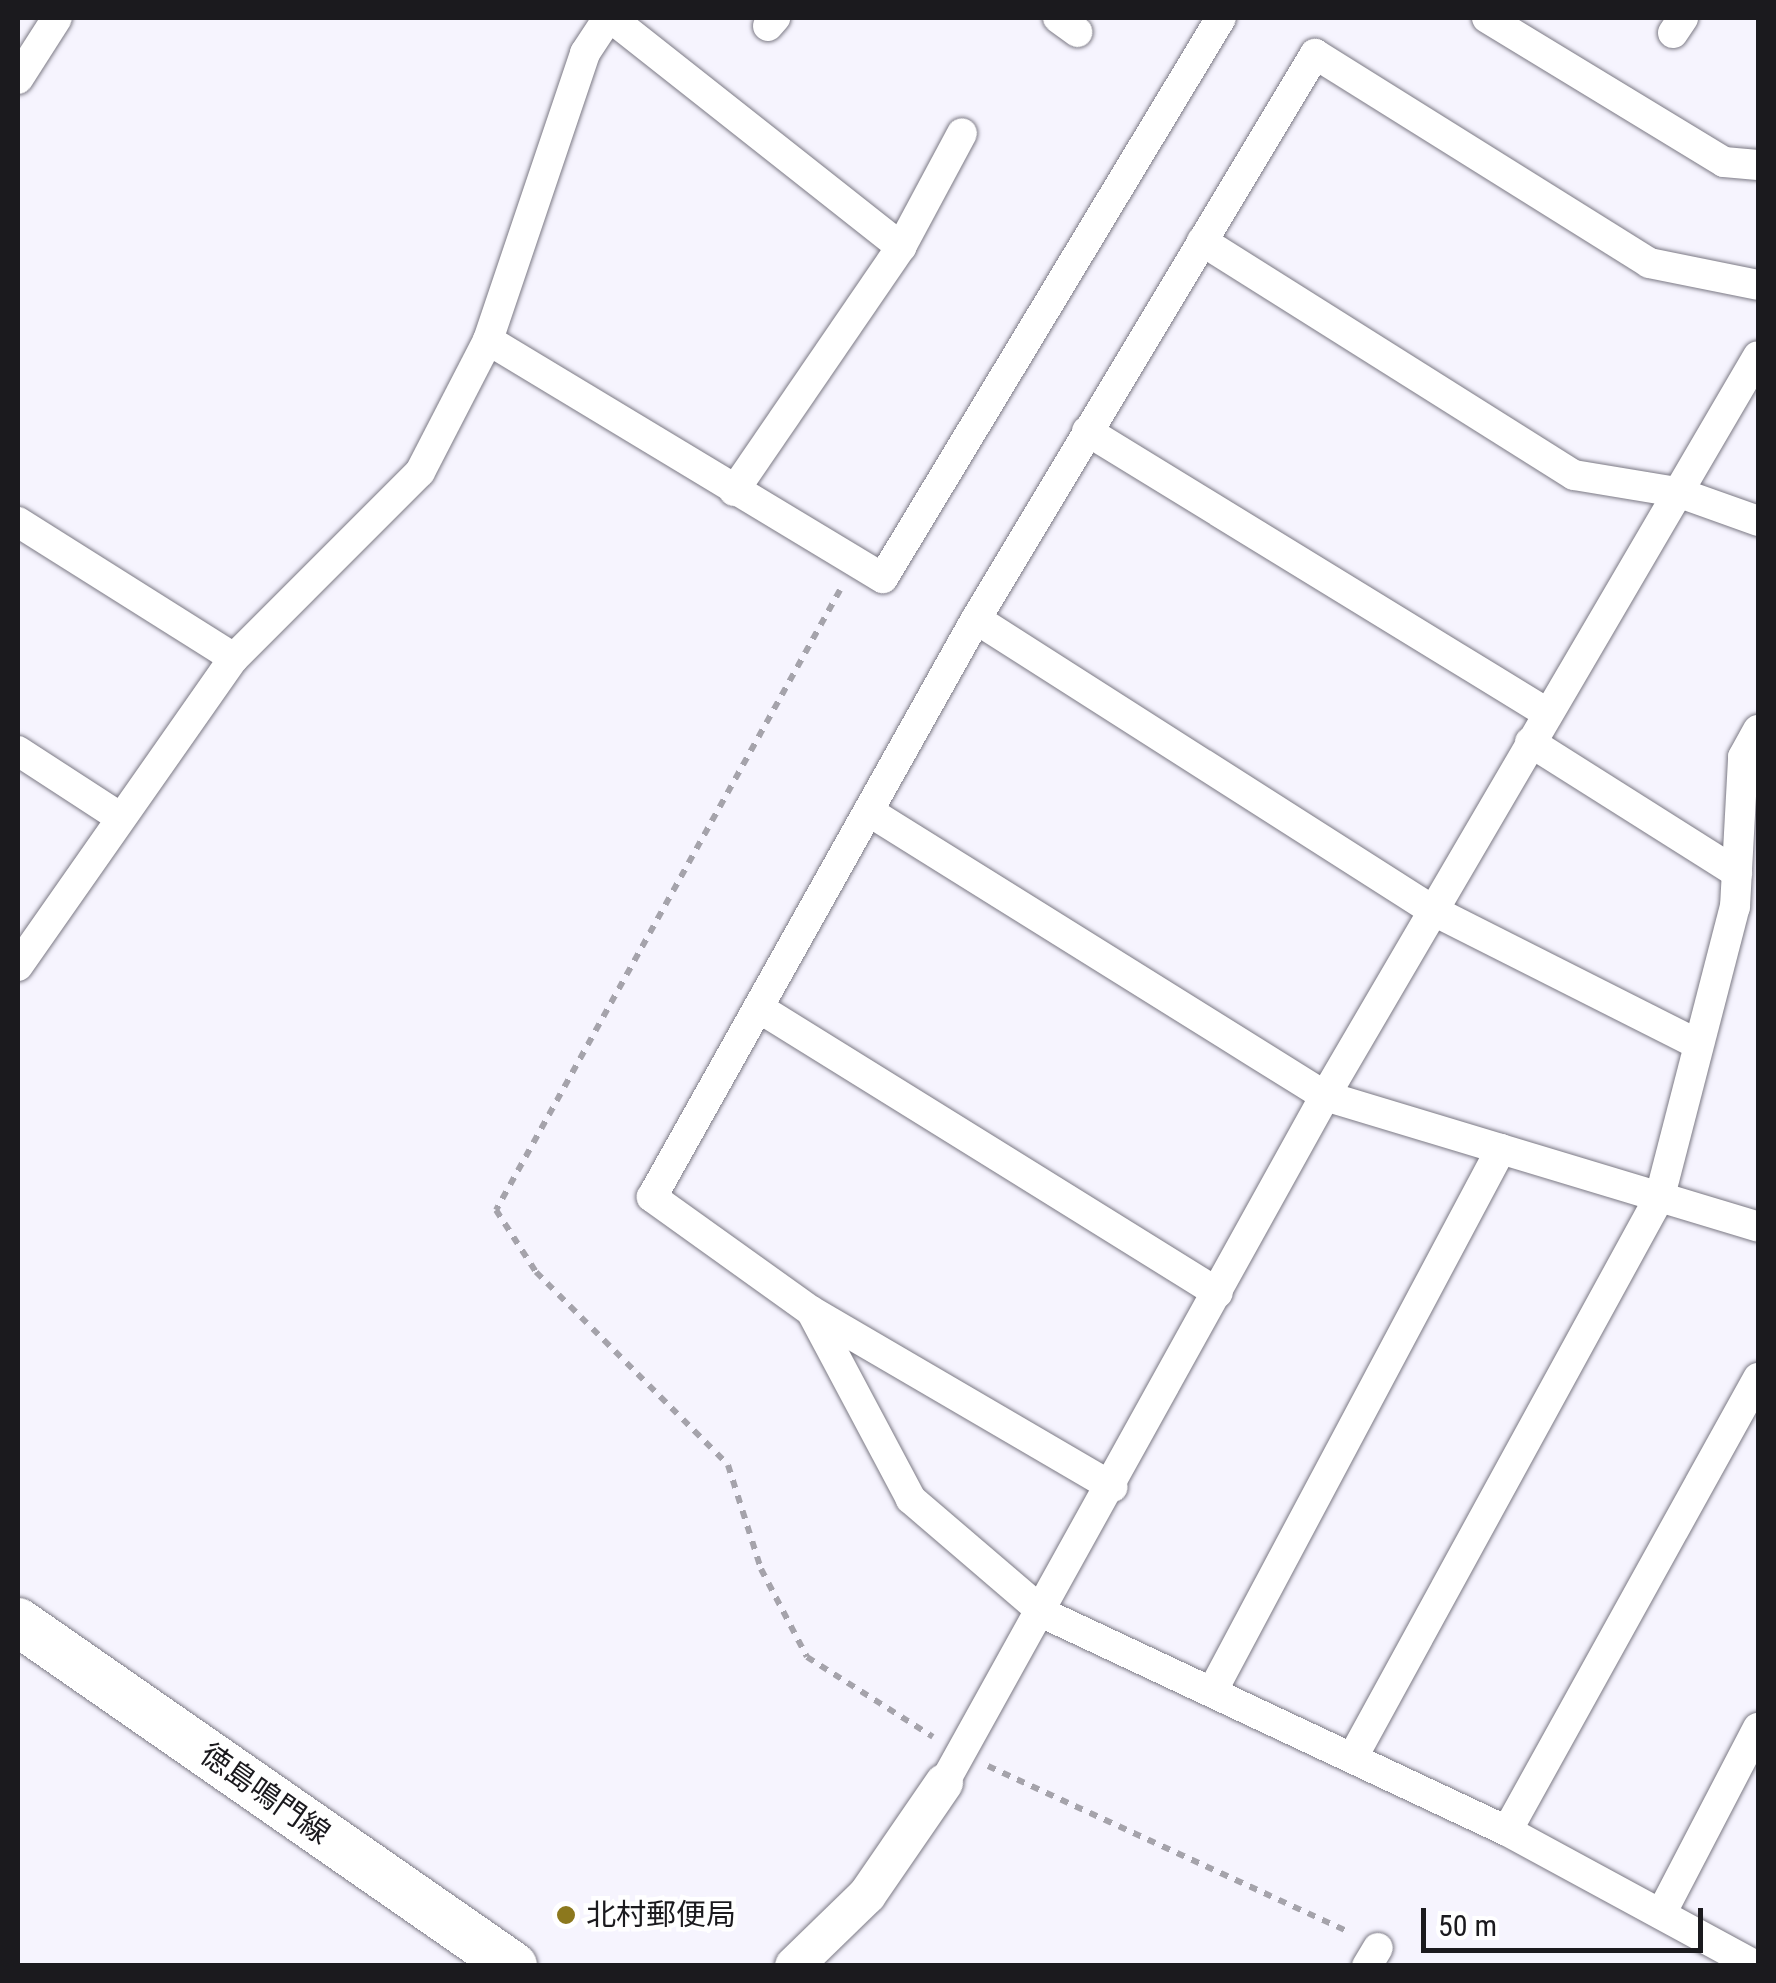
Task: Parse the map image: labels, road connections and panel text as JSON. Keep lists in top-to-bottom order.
{
  "streets": {
    "main road": ["徳島鳴門線"]
  },
  "places": ["北村郵便局"],
  "scale_bar": "50 m"
}
